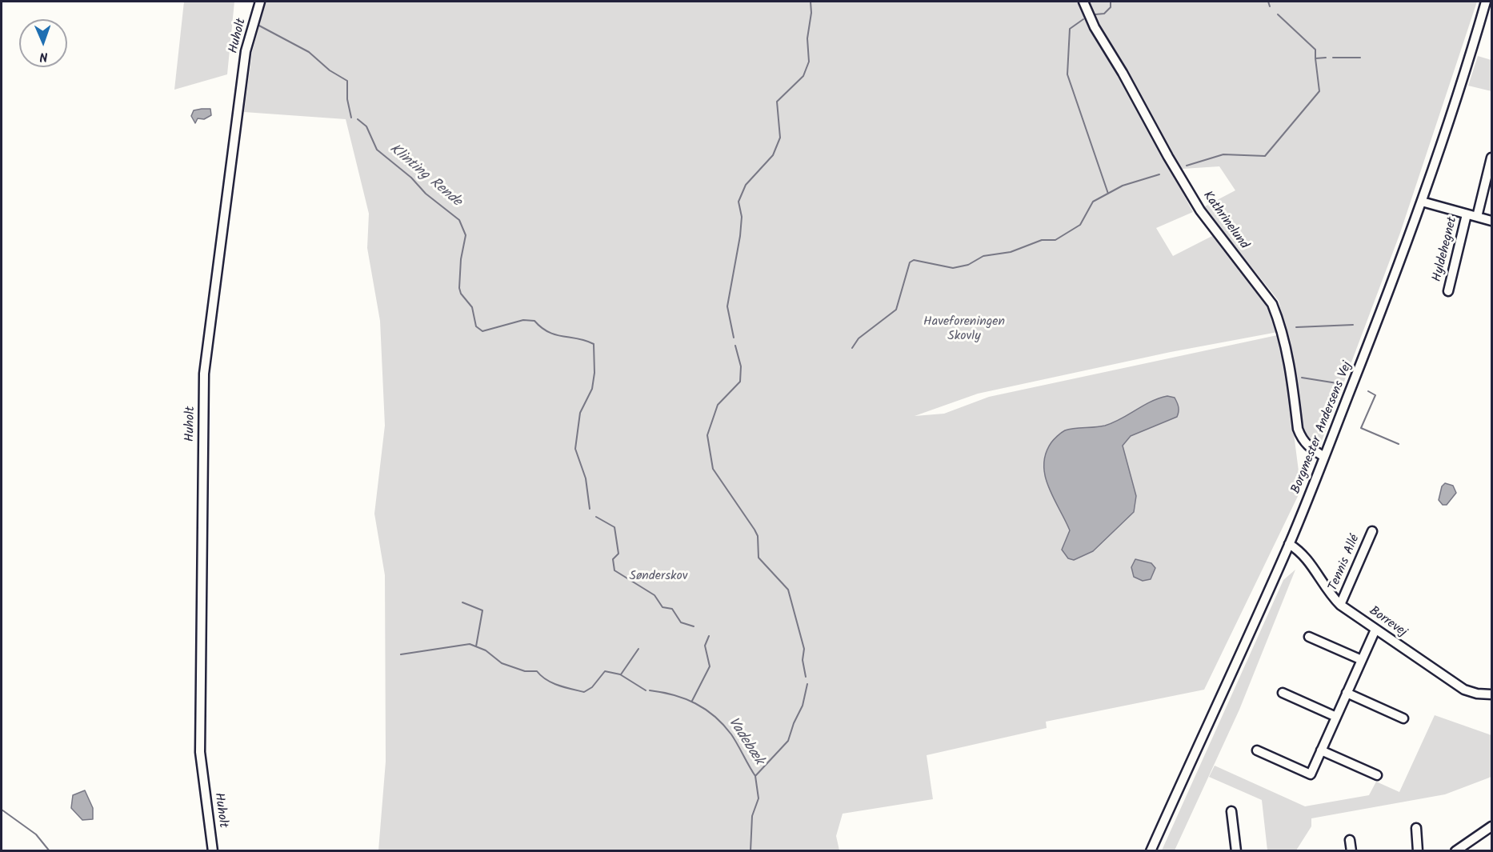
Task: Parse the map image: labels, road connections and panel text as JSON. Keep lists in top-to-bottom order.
{
  "streets": {
    "street": [
      "Huholt",
      "Kathrinelund",
      "Hyldehegnet",
      "Borgmester Andersens Vej",
      "Tennis Allé",
      "Borrevej"
    ]
  },
  "crossings": [
    ["Kathrinelund", "Borgmester Andersens Vej"],
    ["Hyldehegnet", "Borgmester Andersens Vej"],
    ["Borgmester Andersens Vej", "Borrevej"],
    ["Tennis Allé", "Borrevej"]
  ],
  "water": ["Klinting Rende", "Vadebæk"],
  "parks": ["Haveforeningen Skovly", "Sønderskov"],
  "north": "bottom"
}
